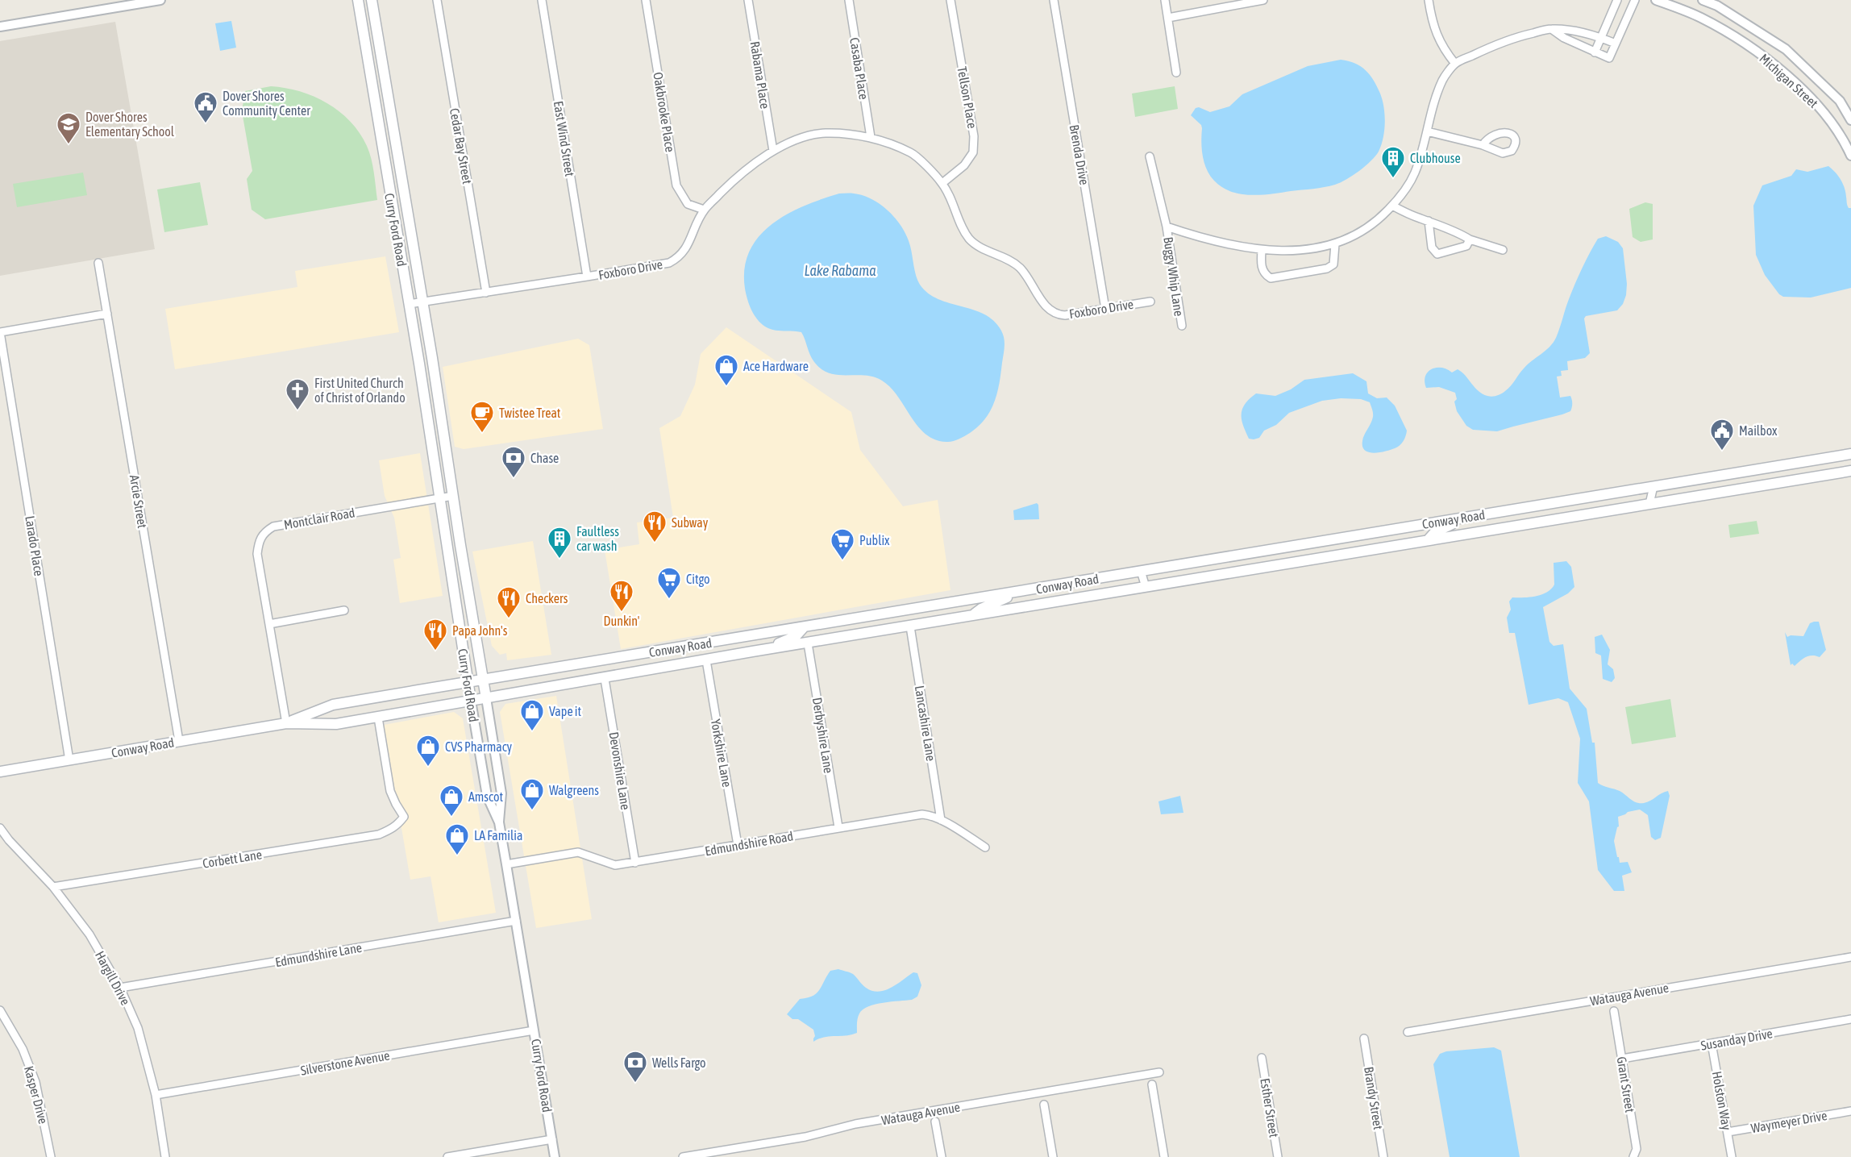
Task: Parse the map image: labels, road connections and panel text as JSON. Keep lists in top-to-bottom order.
{
  "streets": {
    "main road": ["Curry Ford Road", "Conway Road"],
    "street": [
      "Casaba Place",
      "Rabama Place",
      "Michigan Street",
      "Tellson Place",
      "Oakbrooke Place",
      "East Wind Street",
      "Cedar Bay Street",
      "Brenda Drive",
      "Foxboro Drive",
      "Buggy Whip Lane",
      "Arcie Street",
      "Montclair Road",
      "Larado Place",
      "Lancashire Lane",
      "Derbyshire Lane",
      "Yorkshire Lane",
      "Devonshire Lane",
      "Edmundshire Road",
      "Corbett Lane",
      "Edmundshire Lane",
      "Hargill Drive",
      "Watauga Avenue",
      "Susanday Drive",
      "Silverstone Avenue",
      "Grant Street",
      "Kasper Drive",
      "Brandy Street",
      "Holston Way",
      "Esther Street",
      "Waymeyer Drive"
    ]
  },
  "crossings": [
    ["Casaba Place", "Foxboro Drive"],
    ["Rabama Place", "Foxboro Drive"],
    ["Tellson Place", "Foxboro Drive"],
    ["Oakbrooke Place", "Foxboro Drive"],
    ["East Wind Street", "Foxboro Drive"],
    ["Cedar Bay Street", "Foxboro Drive"],
    ["Brenda Drive", "Foxboro Drive"],
    ["Curry Ford Road", "Foxboro Drive"],
    ["Curry Ford Road", "Montclair Road"],
    ["Curry Ford Road", "Conway Road"],
    ["Curry Ford Road", "Edmundshire Road"],
    ["Curry Ford Road", "Edmundshire Lane"],
    ["Curry Ford Road", "Silverstone Avenue"],
    ["Arcie Street", "Conway Road"],
    ["Montclair Road", "Conway Road"],
    ["Conway Road", "Larado Place"],
    ["Conway Road", "Lancashire Lane"],
    ["Conway Road", "Derbyshire Lane"],
    ["Conway Road", "Yorkshire Lane"],
    ["Conway Road", "Devonshire Lane"],
    ["Conway Road", "Corbett Lane"],
    ["Lancashire Lane", "Edmundshire Road"],
    ["Derbyshire Lane", "Edmundshire Road"],
    ["Yorkshire Lane", "Edmundshire Road"],
    ["Devonshire Lane", "Edmundshire Road"],
    ["Corbett Lane", "Hargill Drive"],
    ["Edmundshire Lane", "Hargill Drive"],
    ["Hargill Drive", "Silverstone Avenue"],
    ["Susanday Drive", "Grant Street"],
    ["Susanday Drive", "Holston Way"],
    ["Holston Way", "Waymeyer Drive"]
  ],
  "water": ["Lake Rabama"],
  "places": {
    "public building": ["Dover Shores Community Center", "Mailbox"],
    "school or university": ["Dover Shores Elementary School"],
    "building": ["Clubhouse", "Faultless car wash"],
    "shop": [
      "Ace Hardware",
      "Vape it",
      "CVS Pharmacy",
      "Walgreens",
      "Amscot",
      "LA Familia"
    ],
    "church": ["First United Church of Christ of Orlando"],
    "cafe": ["Twistee Treat"],
    "bank": ["Chase", "Wells Fargo"],
    "restaurant": [
      "Subway",
      "Dunkin'",
      "Checkers",
      "Papa John's"
    ],
    "supermarket": ["Publix", "Citgo"]
  }
}
